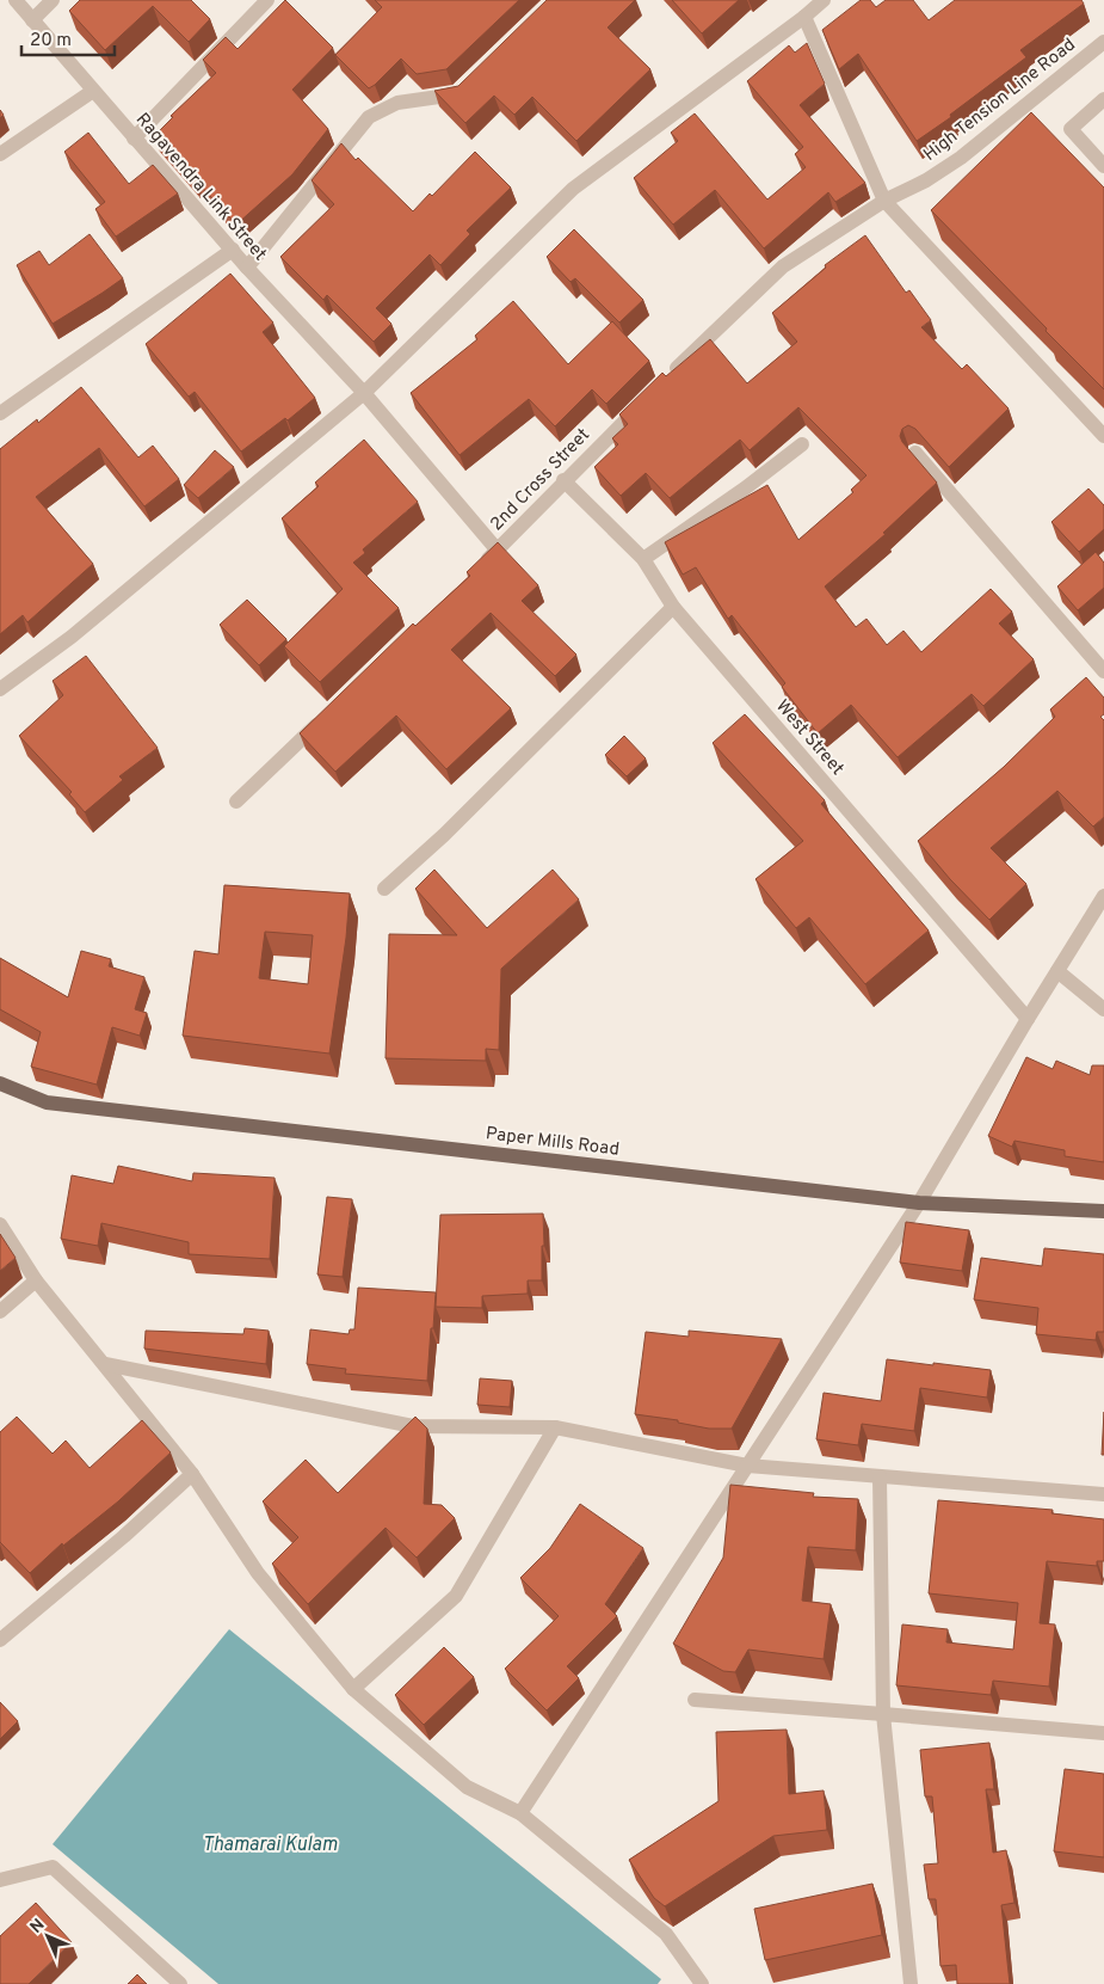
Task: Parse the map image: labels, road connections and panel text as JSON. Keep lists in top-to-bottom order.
{
  "streets": {
    "main road": ["Paper Mills Road"],
    "street": [
      "High Tension Line Road",
      "Ragavendra Link Street",
      "2nd Cross Street",
      "West Street"
    ]
  },
  "crossings": [
    ["Ragavendra Link Street", "2nd Cross Street"],
    ["2nd Cross Street", "West Street"]
  ],
  "water": ["Thamarai Kulam"],
  "scale_bar": "20 m",
  "north": "top left"
}
